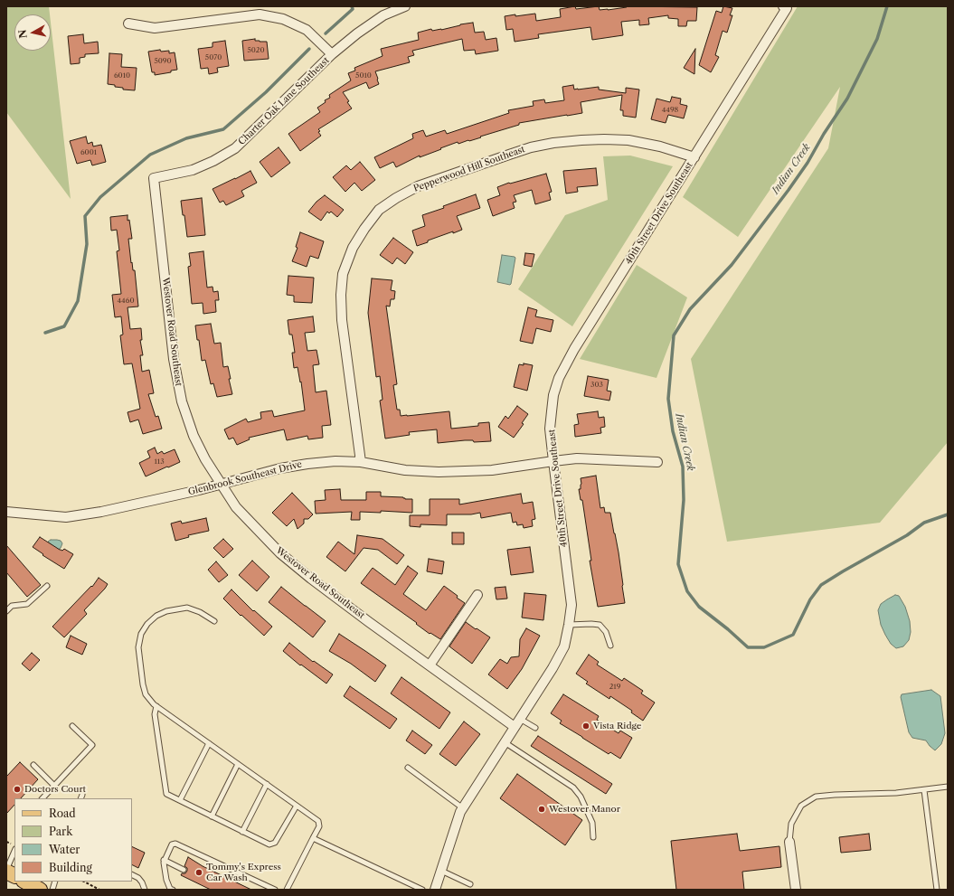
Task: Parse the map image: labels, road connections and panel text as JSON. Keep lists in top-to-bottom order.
{
  "streets": {
    "street": [
      "Charter Oak Lane Southeast",
      "Pepperwood Hill Southeast",
      "40th Street Drive Southeast",
      "Westover Road Southeast",
      "Glenbrook Southeast Drive"
    ]
  },
  "crossings": [
    ["Charter Oak Lane Southeast", "Westover Road Southeast"],
    ["Pepperwood Hill Southeast", "40th Street Drive Southeast"],
    ["Pepperwood Hill Southeast", "Glenbrook Southeast Drive"],
    ["40th Street Drive Southeast", "Westover Road Southeast"],
    ["40th Street Drive Southeast", "Glenbrook Southeast Drive"],
    ["Westover Road Southeast", "Glenbrook Southeast Drive"]
  ],
  "water": ["Indian Creek"],
  "places": [
    "Vista Ridge",
    "Doctors Court",
    "Westover Manor",
    "Tommy's Express Car Wash"
  ],
  "house_numbers": [
    "5020",
    "5070",
    "5090",
    "6010",
    "5010",
    "4498",
    "6001",
    "4460",
    "303",
    "113",
    "219"
  ],
  "legend": [
    "Road",
    "Park",
    "Water",
    "Building"
  ],
  "north": "left"
}
